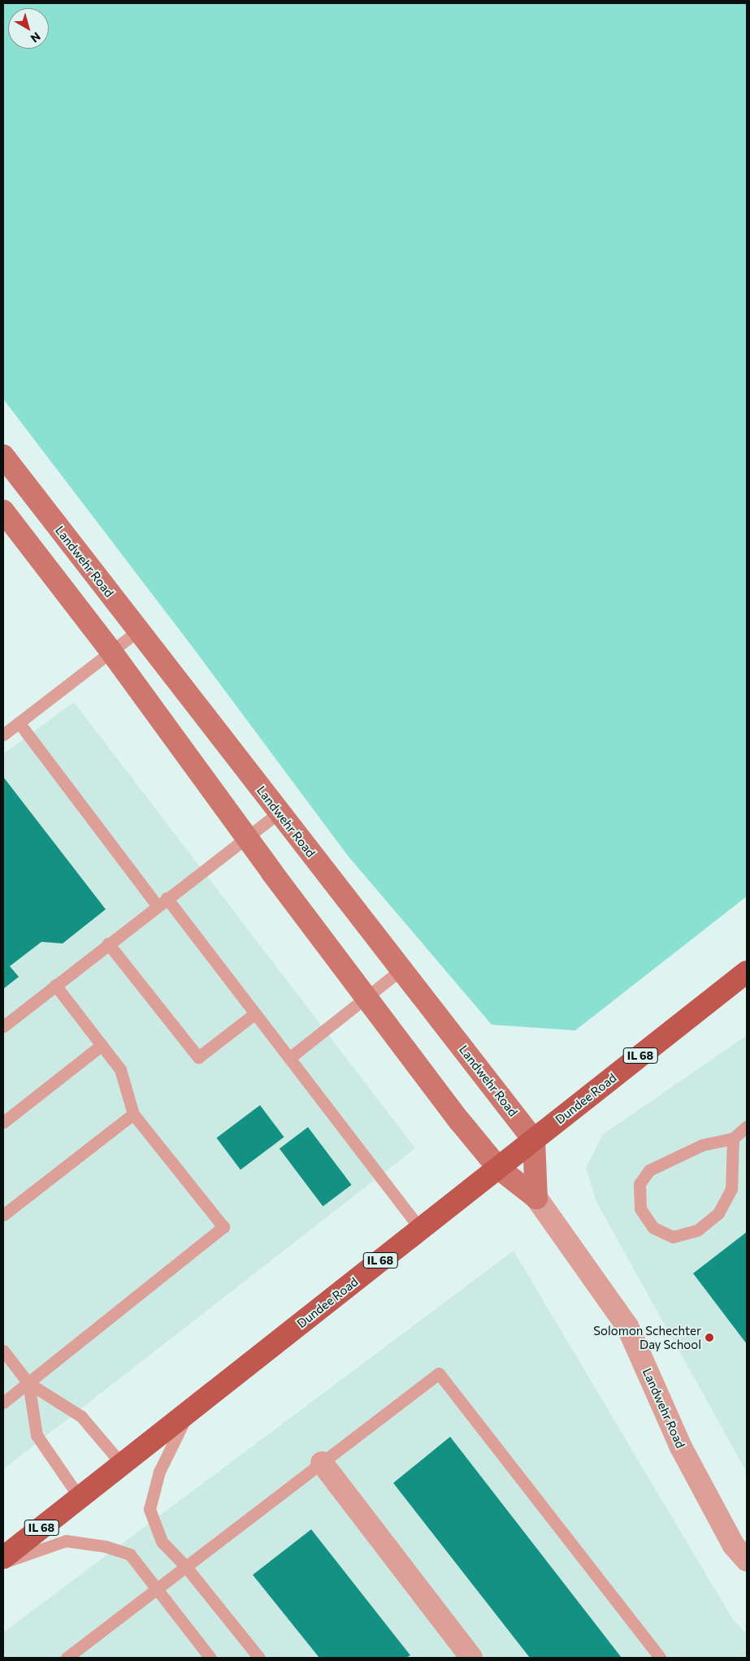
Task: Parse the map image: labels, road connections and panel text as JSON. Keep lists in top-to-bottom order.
{
  "streets": {
    "main road": ["Landwehr Road", "IL 68", "Dundee Road"]
  },
  "crossings": [
    ["Landwehr Road", "Dundee Road"]
  ],
  "places": ["Solomon Schechter Day School"],
  "north": "bottom right"
}
